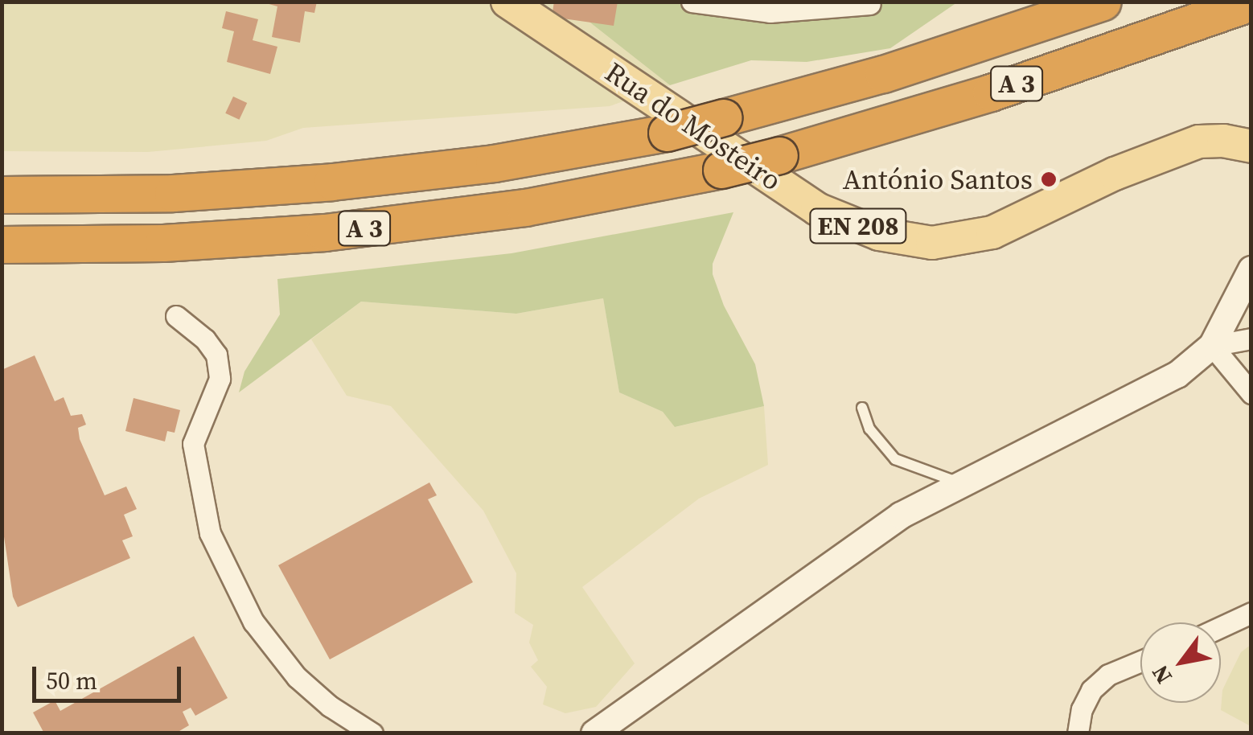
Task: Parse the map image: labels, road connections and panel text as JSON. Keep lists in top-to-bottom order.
{
  "streets": {
    "highway": ["A 3"],
    "main road": ["Rua do Mosteiro", "EN 208"]
  },
  "places": ["António Santos"],
  "scale_bar": "50 m",
  "north": "bottom left"
}
